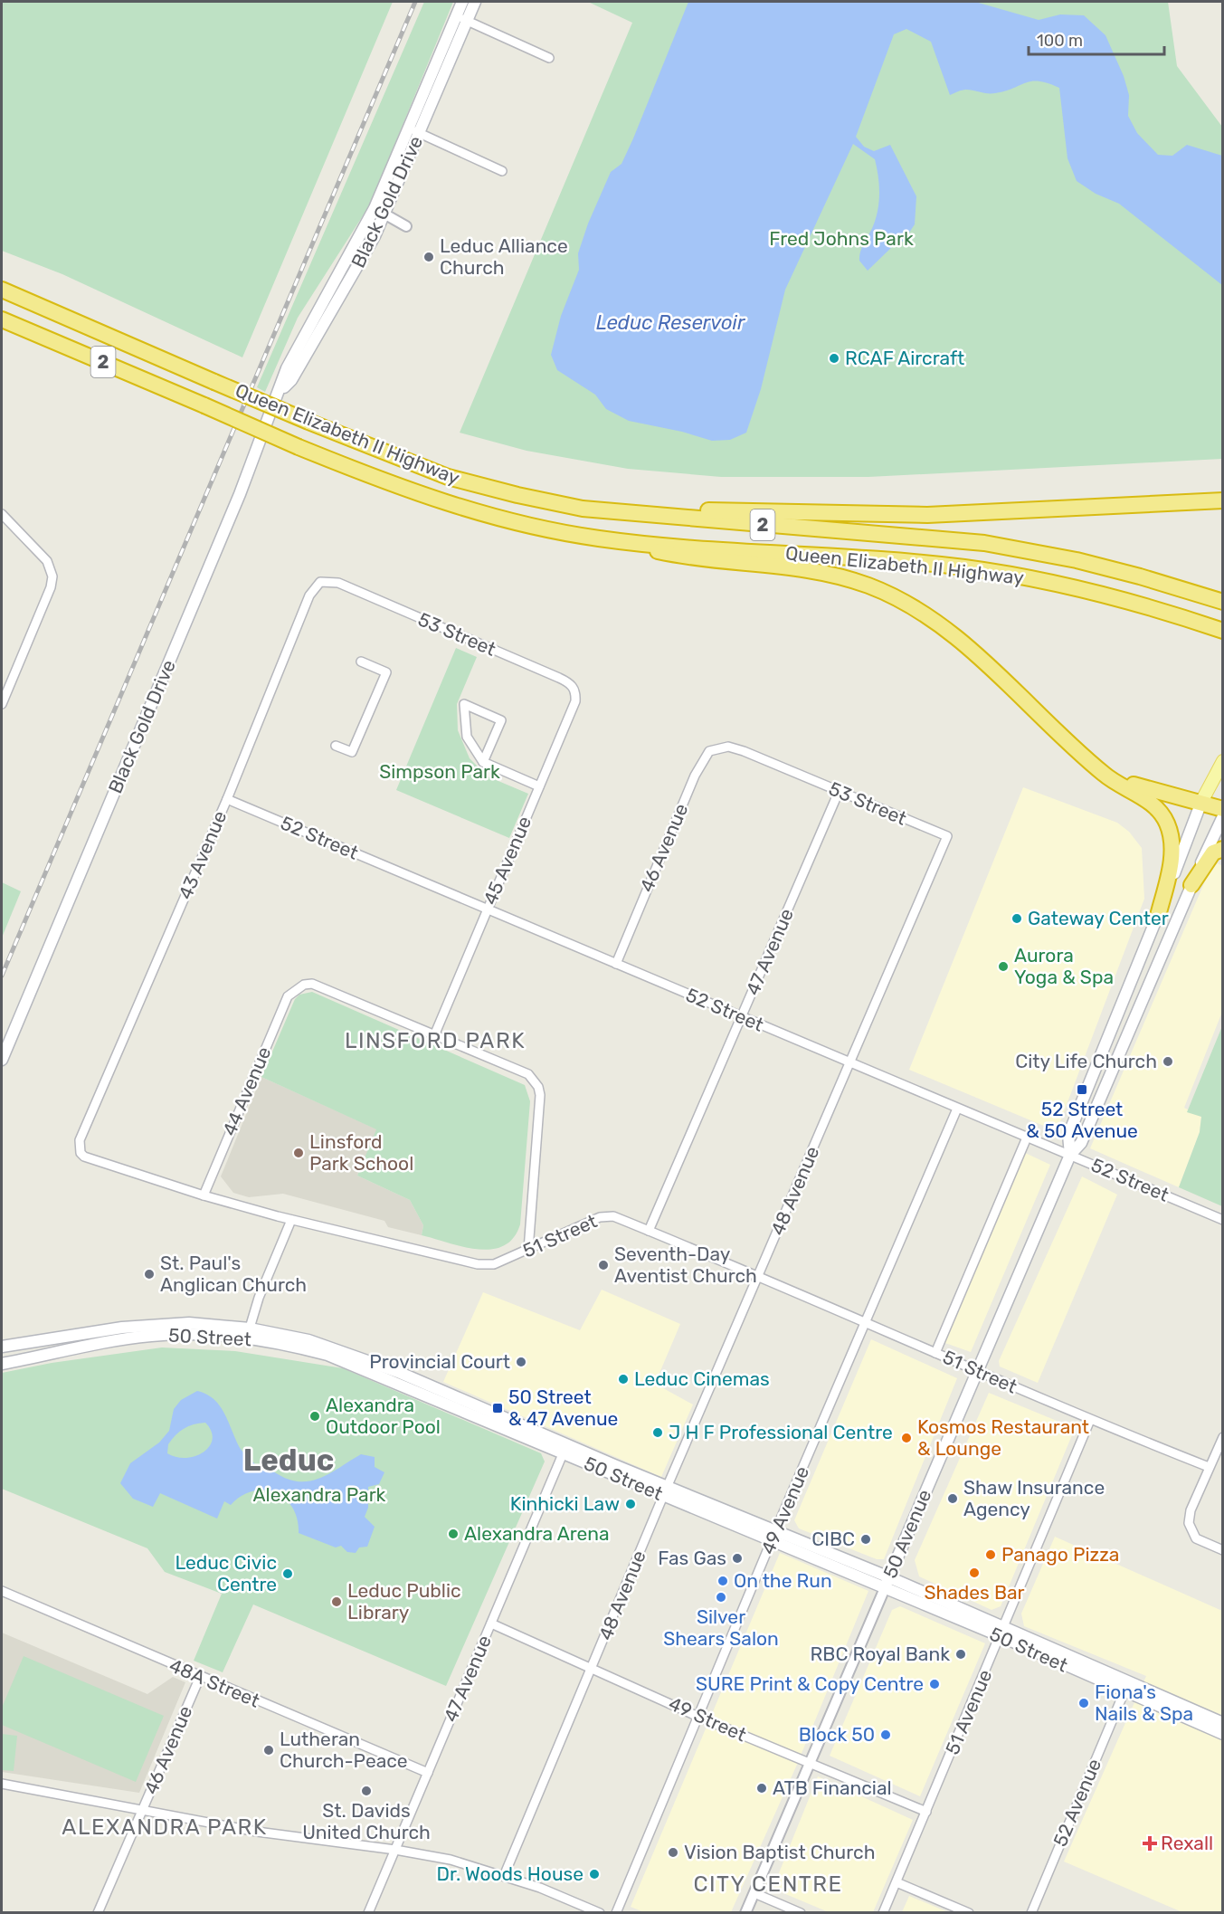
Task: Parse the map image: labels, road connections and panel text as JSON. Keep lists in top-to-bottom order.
{
  "streets": {
    "highway": ["2", "Queen Elizabeth II Highway"],
    "main road": ["Black Gold Drive", "50 Street", "50 Avenue"],
    "street": [
      "53 Street",
      "52 Street",
      "46 Avenue",
      "43 Avenue",
      "45 Avenue",
      "47 Avenue",
      "44 Avenue",
      "48 Avenue",
      "51 Street",
      "49 Avenue",
      "48A Street",
      "51 Avenue",
      "49 Street",
      "52 Avenue"
    ]
  },
  "crossings": [
    ["53 Street", "46 Avenue"],
    ["53 Street", "43 Avenue"],
    ["53 Street", "45 Avenue"],
    ["53 Street", "47 Avenue"],
    ["53 Street", "48 Avenue"],
    ["52 Street", "46 Avenue"],
    ["52 Street", "43 Avenue"],
    ["52 Street", "45 Avenue"],
    ["52 Street", "47 Avenue"],
    ["52 Street", "48 Avenue"],
    ["52 Street", "49 Avenue"],
    ["52 Street", "50 Avenue"],
    ["46 Avenue", "48A Street"],
    ["43 Avenue", "51 Street"],
    ["45 Avenue", "44 Avenue"],
    ["47 Avenue", "51 Street"],
    ["47 Avenue", "50 Street"],
    ["47 Avenue", "48A Street"],
    ["47 Avenue", "49 Street"],
    ["44 Avenue", "51 Street"],
    ["48 Avenue", "51 Street"],
    ["48 Avenue", "50 Street"],
    ["48 Avenue", "49 Street"],
    ["51 Street", "49 Avenue"],
    ["51 Street", "50 Avenue"],
    ["51 Street", "51 Avenue"],
    ["50 Street", "49 Avenue"],
    ["50 Street", "50 Avenue"],
    ["50 Street", "51 Avenue"],
    ["50 Street", "52 Avenue"],
    ["49 Avenue", "49 Street"],
    ["50 Avenue", "49 Street"],
    ["51 Avenue", "49 Street"]
  ],
  "districts": [
    "LINSFORD PARK",
    "Leduc",
    "ALEXANDRA PARK",
    "CITY CENTRE"
  ],
  "water": ["Leduc Reservoir"],
  "parks": ["Fred Johns Park", "Simpson Park", "Alexandra Park"],
  "places": {
    "other": [
      "Leduc Alliance Church",
      "RCAF Aircraft",
      "Gateway Center",
      "Aurora Yoga & Spa",
      "City Life Church",
      "Linsford Park School",
      "Seventh-Day Aventist Church",
      "St. Paul's Anglican Church",
      "Provincial Court",
      "Leduc Cinemas",
      "Alexandra Outdoor Pool",
      "J H F Professional Centre",
      "Kosmos Restaurant & Lounge",
      "Shaw Insurance Agency",
      "Kinhicki Law",
      "Alexandra Arena",
      "CIBC",
      "Panago Pizza",
      "Fas Gas",
      "Shades Bar",
      "Leduc Civic Centre",
      "On the Run",
      "Silver Shears Salon",
      "Leduc Public Library",
      "RBC Royal Bank",
      "SURE Print & Copy Centre",
      "Fiona's Nails & Spa",
      "Block 50",
      "Lutheran Church-Peace",
      "ATB Financial",
      "St. Davids United Church",
      "Vision Baptist Church",
      "Dr. Woods House"
    ],
    "transit": ["52 Street & 50 Avenue", "50 Street & 47 Avenue"],
    "health": ["Rexall"]
  },
  "scale_bar": "100 m"
}
